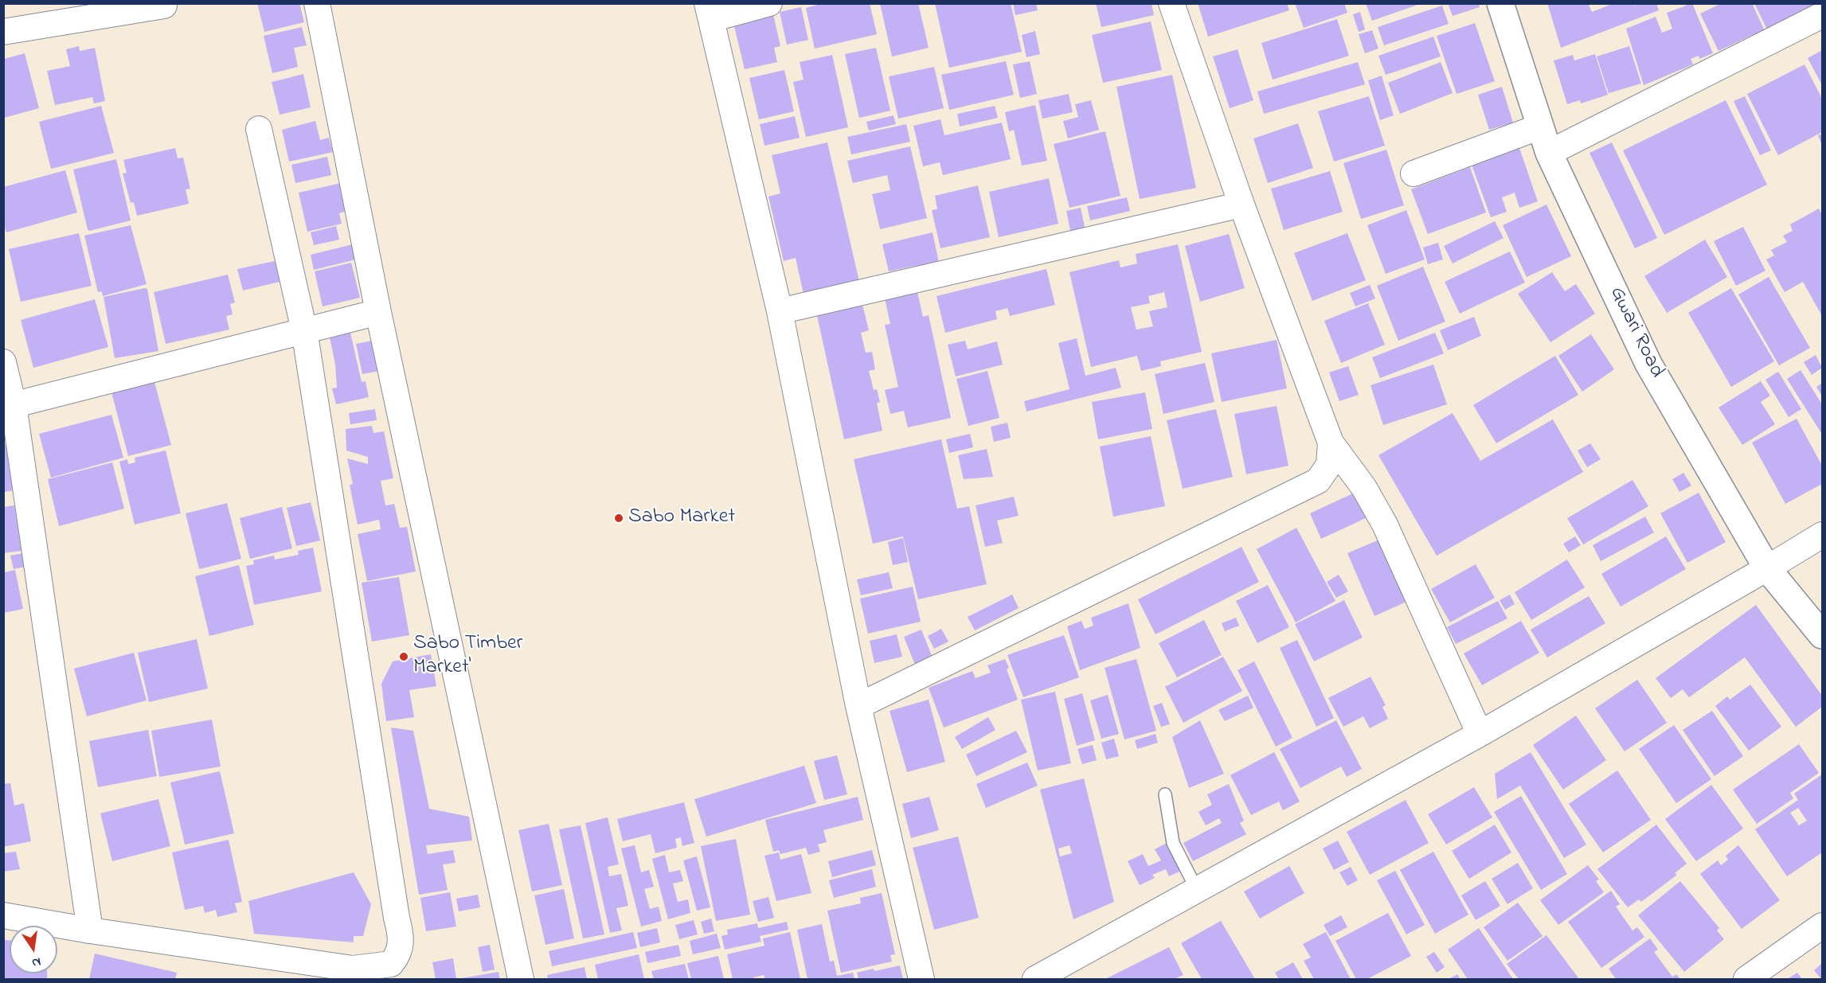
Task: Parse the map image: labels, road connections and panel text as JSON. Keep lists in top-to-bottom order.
{
  "streets": {
    "street": ["Gwari Road"]
  },
  "places": ["Sabo Market", "Sabo Timber Market'"],
  "north": "bottom"
}
